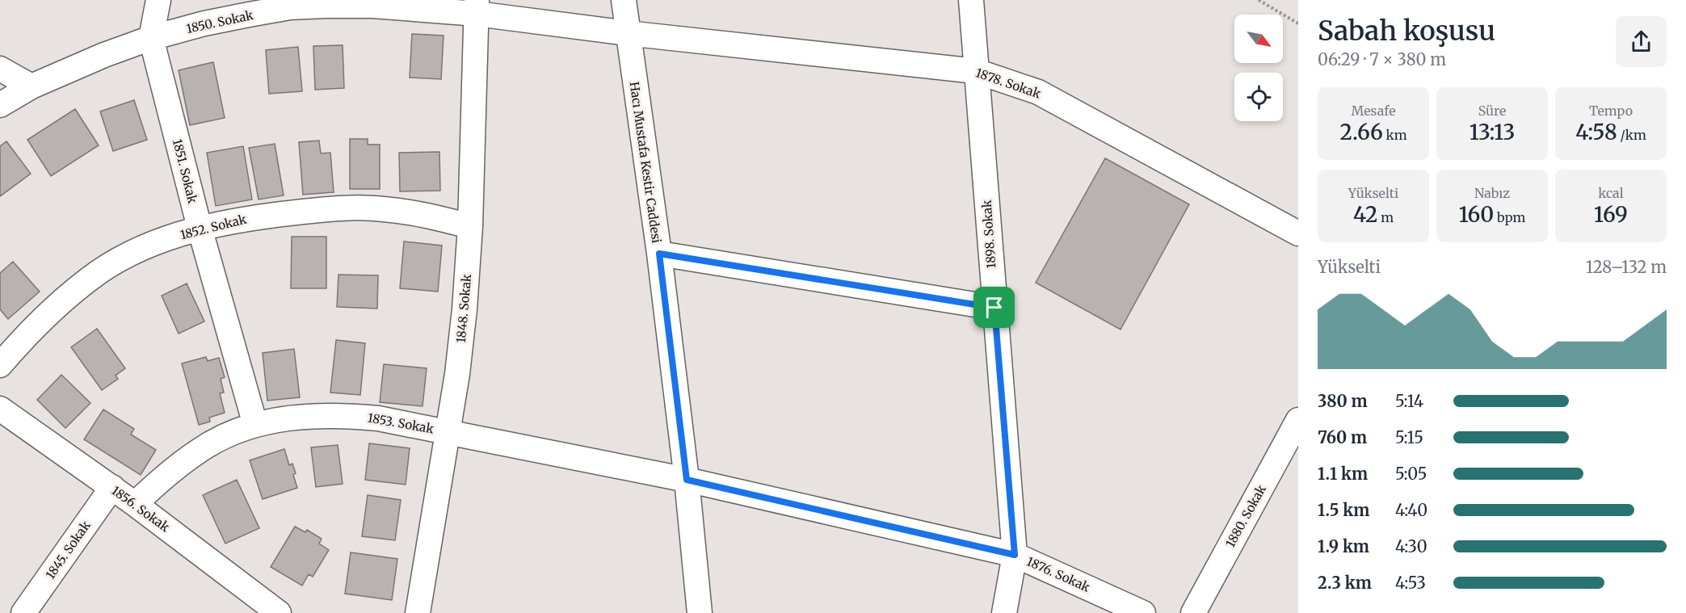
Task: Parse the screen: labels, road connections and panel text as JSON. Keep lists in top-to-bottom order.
{
  "streets": {
    "street": [
      "1850. Sokak",
      "1878. Sokak",
      "Hacı Mustafa Kestir Caddesi",
      "1851. Sokak",
      "1852. Sokak",
      "1898. Sokak",
      "1848. Sokak",
      "1853. Sokak",
      "1856. Sokak",
      "1880. Sokak",
      "1845. Sokak",
      "1876. Sokak"
    ]
  },
  "crossings": [
    ["1850. Sokak", "1878. Sokak"],
    ["1850. Sokak", "Hacı Mustafa Kestir Caddesi"],
    ["1850. Sokak", "1851. Sokak"],
    ["1850. Sokak", "1848. Sokak"],
    ["1878. Sokak", "Hacı Mustafa Kestir Caddesi"],
    ["1878. Sokak", "1898. Sokak"],
    ["Hacı Mustafa Kestir Caddesi", "1853. Sokak"],
    ["Hacı Mustafa Kestir Caddesi", "1876. Sokak"],
    ["1851. Sokak", "1852. Sokak"],
    ["1851. Sokak", "1853. Sokak"],
    ["1852. Sokak", "1848. Sokak"],
    ["1898. Sokak", "1876. Sokak"],
    ["1848. Sokak", "1853. Sokak"],
    ["1853. Sokak", "1856. Sokak"],
    ["1853. Sokak", "1876. Sokak"],
    ["1856. Sokak", "1845. Sokak"]
  ],
  "north": "bottom right",
  "page": {
    "heading": ["Sabah koşusu", "06:29 · 7 × 380 m"],
    "stats": [
      ["Mesafe", "2.66 km"],
      ["Süre", "13:13"],
      ["Tempo", "4:58 /km"],
      ["Yükselti", "42 m"],
      ["Nabız", "160 bpm"],
      ["kcal", "169"]
    ],
    "chart": ["Yükselti", "128–132 m"],
    "list": [
      {
        "name": "380 m",
        "note": "5:14"
      },
      {
        "name": "760 m",
        "note": "5:15"
      },
      {
        "name": "1.1 km",
        "note": "5:05"
      },
      {
        "name": "1.5 km",
        "note": "4:40"
      },
      {
        "name": "1.9 km",
        "note": "4:30"
      },
      {
        "name": "2.3 km",
        "note": "4:53"
      }
    ]
  }
}
